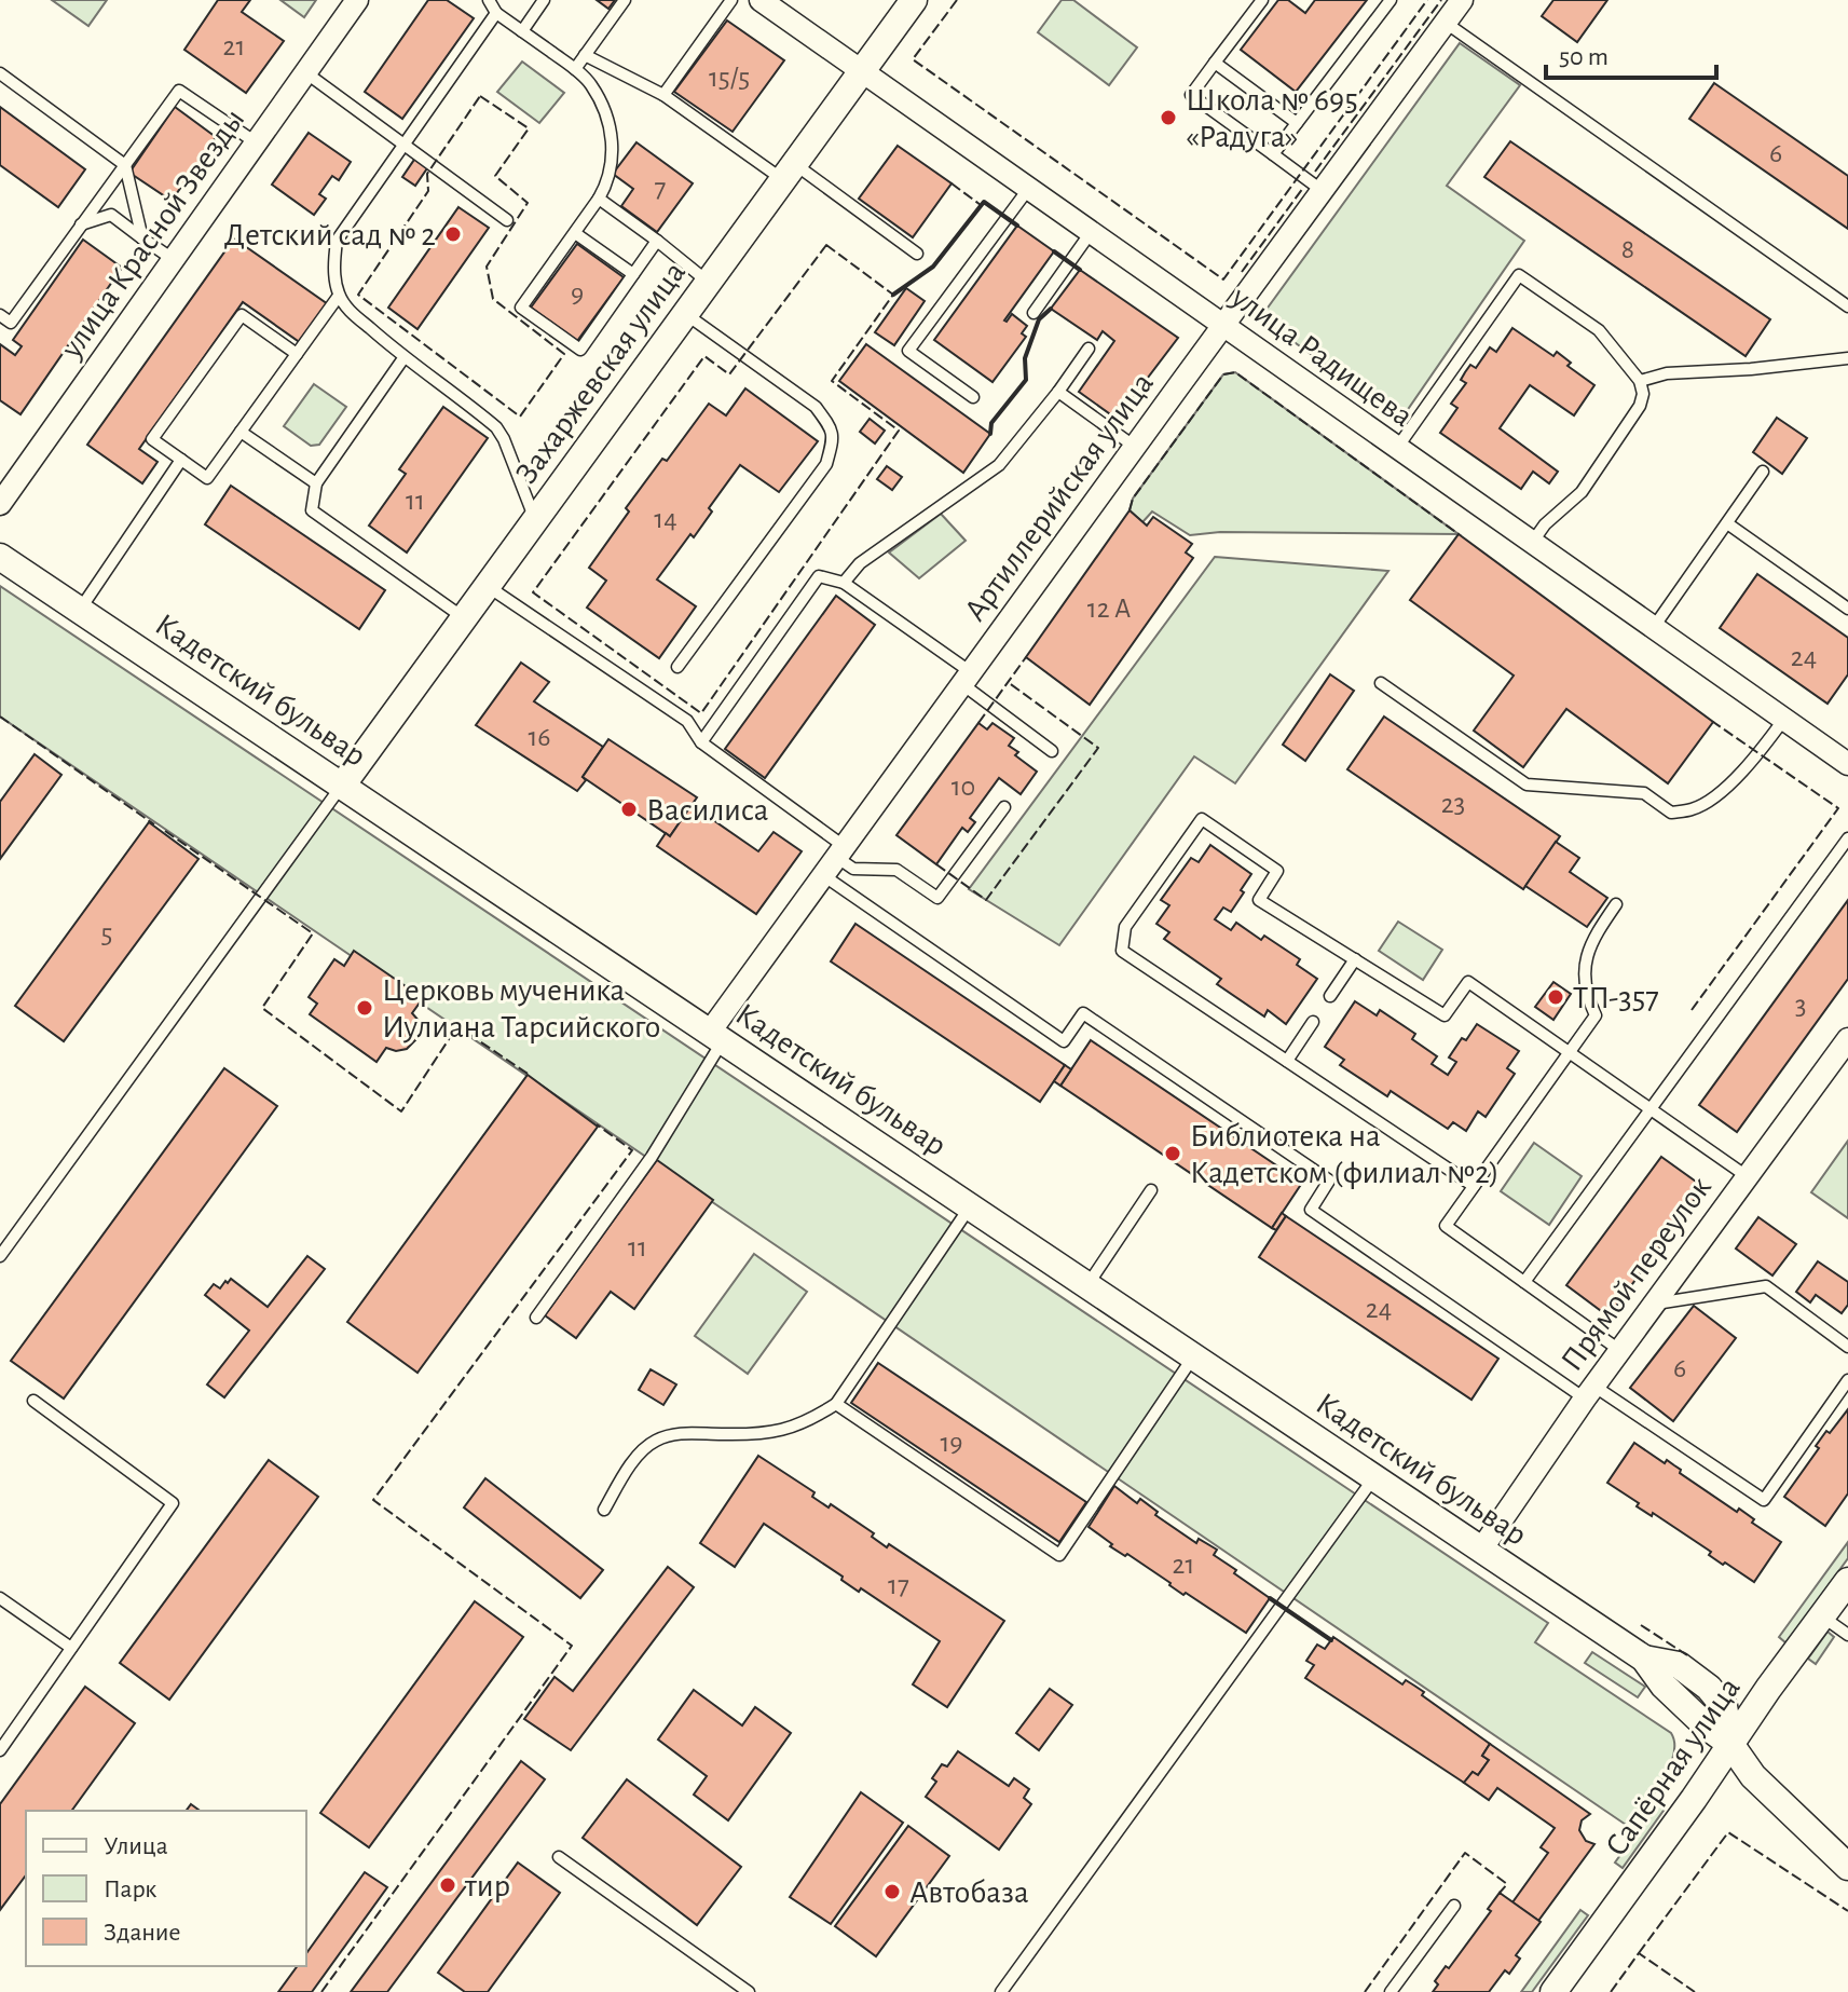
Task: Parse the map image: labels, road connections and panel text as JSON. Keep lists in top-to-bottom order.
{
  "streets": {
    "street": [
      "улица Красной Звезды",
      "улица Радищева",
      "Захаржевская улица",
      "Артиллерийская улица",
      "Кадетский бульвар",
      "Прямой переулок",
      "Сапёрная улица"
    ]
  },
  "crossings": [
    ["улица Радищева", "Захаржевская улица"],
    ["улица Радищева", "Артиллерийская улица"],
    ["Захаржевская улица", "Кадетский бульвар"],
    ["Артиллерийская улица", "Кадетский бульвар"],
    ["Кадетский бульвар", "Прямой переулок"],
    ["Кадетский бульвар", "Сапёрная улица"]
  ],
  "places": [
    "Школа № 695 «Радуга»",
    "Детский сад № 2",
    "Василиса",
    "ТП-357",
    "Церковь мученика Иулиана Тарсийского",
    "Библиотека на Кадетском (филиал №2)",
    "тир",
    "Автобаза"
  ],
  "house_numbers": [
    "21",
    "15/5",
    "6",
    "7",
    "8",
    "9",
    "11",
    "14",
    "12 А",
    "24",
    "16",
    "10",
    "23",
    "5",
    "3",
    "11",
    "24",
    "6",
    "19",
    "21",
    "17"
  ],
  "legend": ["Улица", "Парк", "Здание"],
  "scale_bar": "50 m"
}
